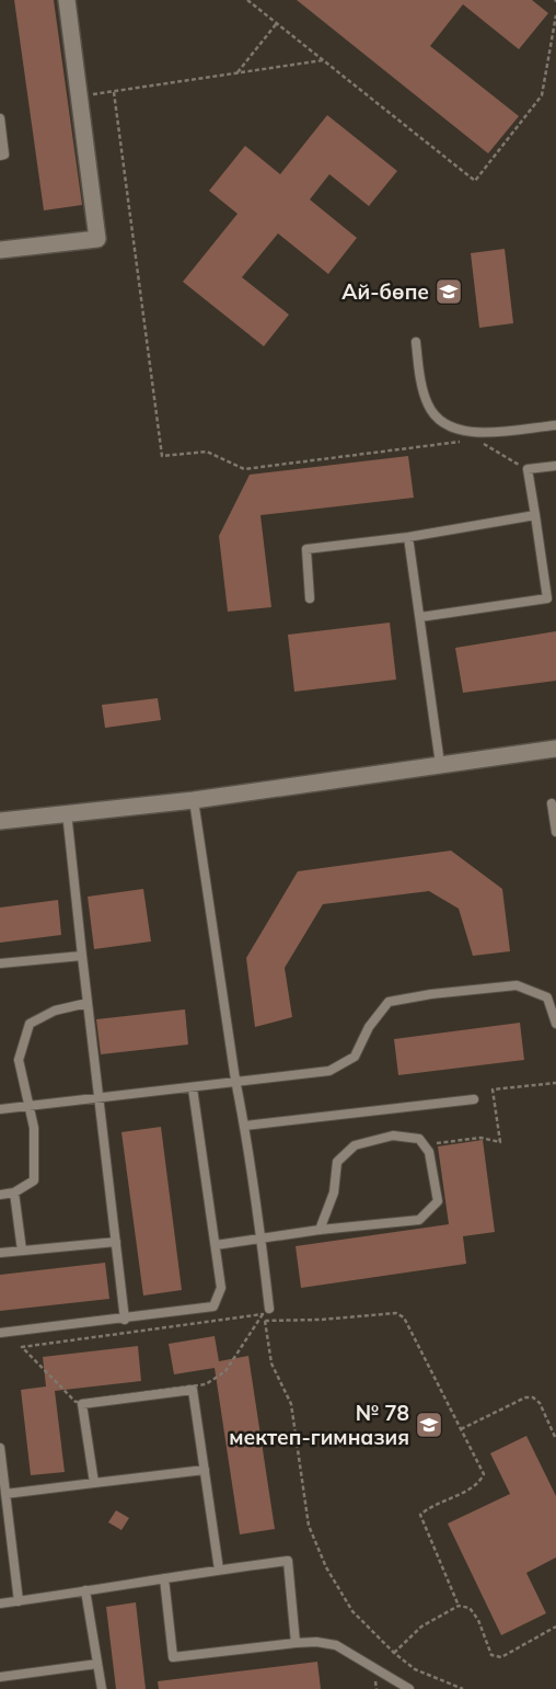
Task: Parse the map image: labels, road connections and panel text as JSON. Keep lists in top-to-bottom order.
{
  "places": {
    "school or university": ["Ай-бөпе", "№ 78 мектеп-гимназия"]
  }
}
